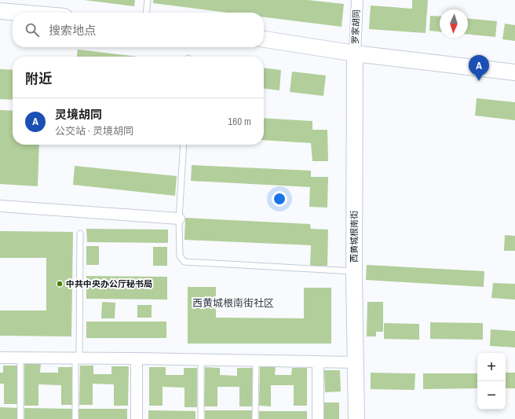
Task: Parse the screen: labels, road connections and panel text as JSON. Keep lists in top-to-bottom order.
{
  "streets": {
    "main road": ["西黄城根南街"],
    "street": ["罗家胡同"]
  },
  "crossings": [
    ["罗家胡同", "西黄城根南街"]
  ],
  "districts": ["西黄城根南街社区"],
  "places": ["中共中央办公厅秘书局"],
  "north": "bottom",
  "page": {
    "search": "搜索地点",
    "pins": "A",
    "heading": "附近",
    "list": [
      {
        "mark": "A",
        "name": "灵境胡同",
        "note": "公交站 · 灵境胡同",
        "value": "160 m"
      }
    ],
    "map_buttons": ["+", "−"]
  }
}
